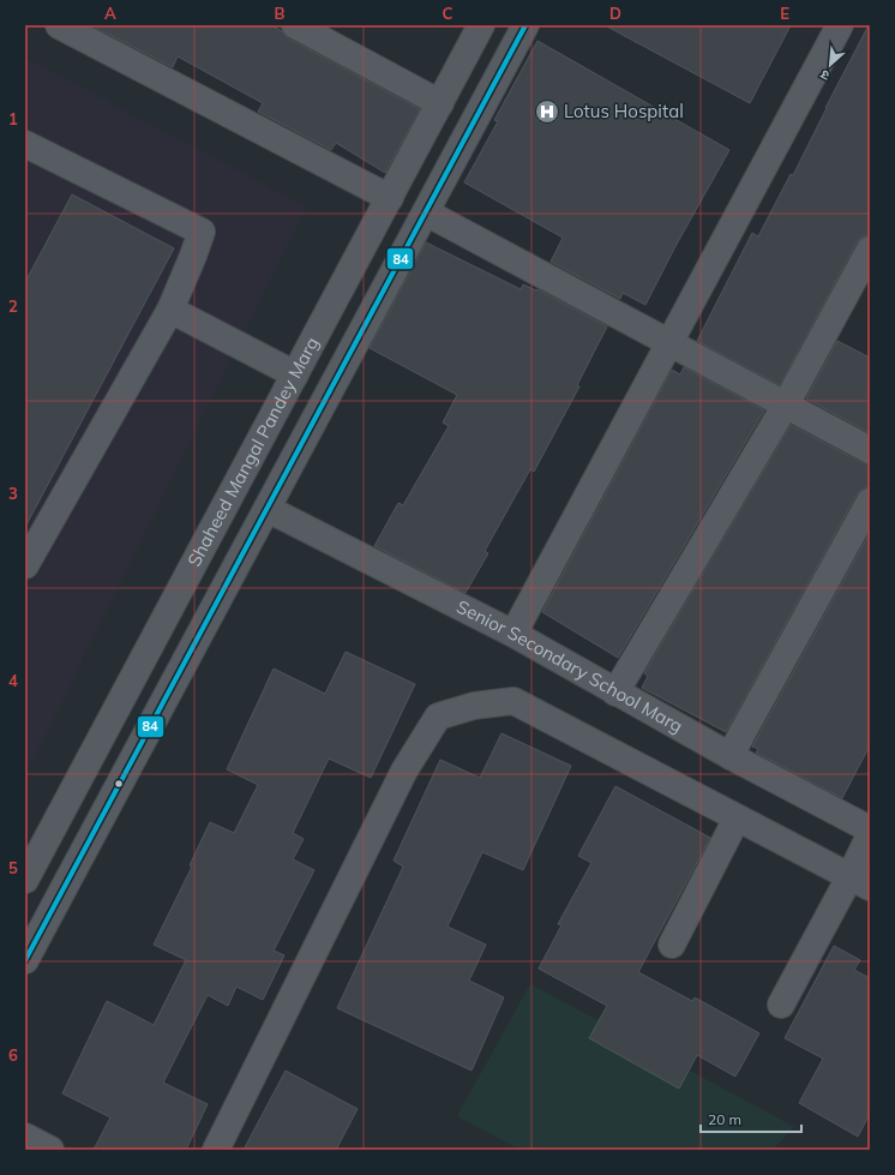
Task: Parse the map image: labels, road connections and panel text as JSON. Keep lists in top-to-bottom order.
{
  "streets": {
    "street": ["Shaheed Mangal Pandey Marg", "Senior Secondary School Marg"]
  },
  "places": {
    "hospital": ["Lotus Hospital"]
  },
  "lines": ["transit line 84"],
  "scale_bar": "20 m",
  "north": "bottom left",
  "grid": {
    "columns": [
      "A",
      "B",
      "C",
      "D",
      "E"
    ],
    "rows": [
      "1",
      "2",
      "3",
      "4",
      "5",
      "6"
    ]
  }
}
